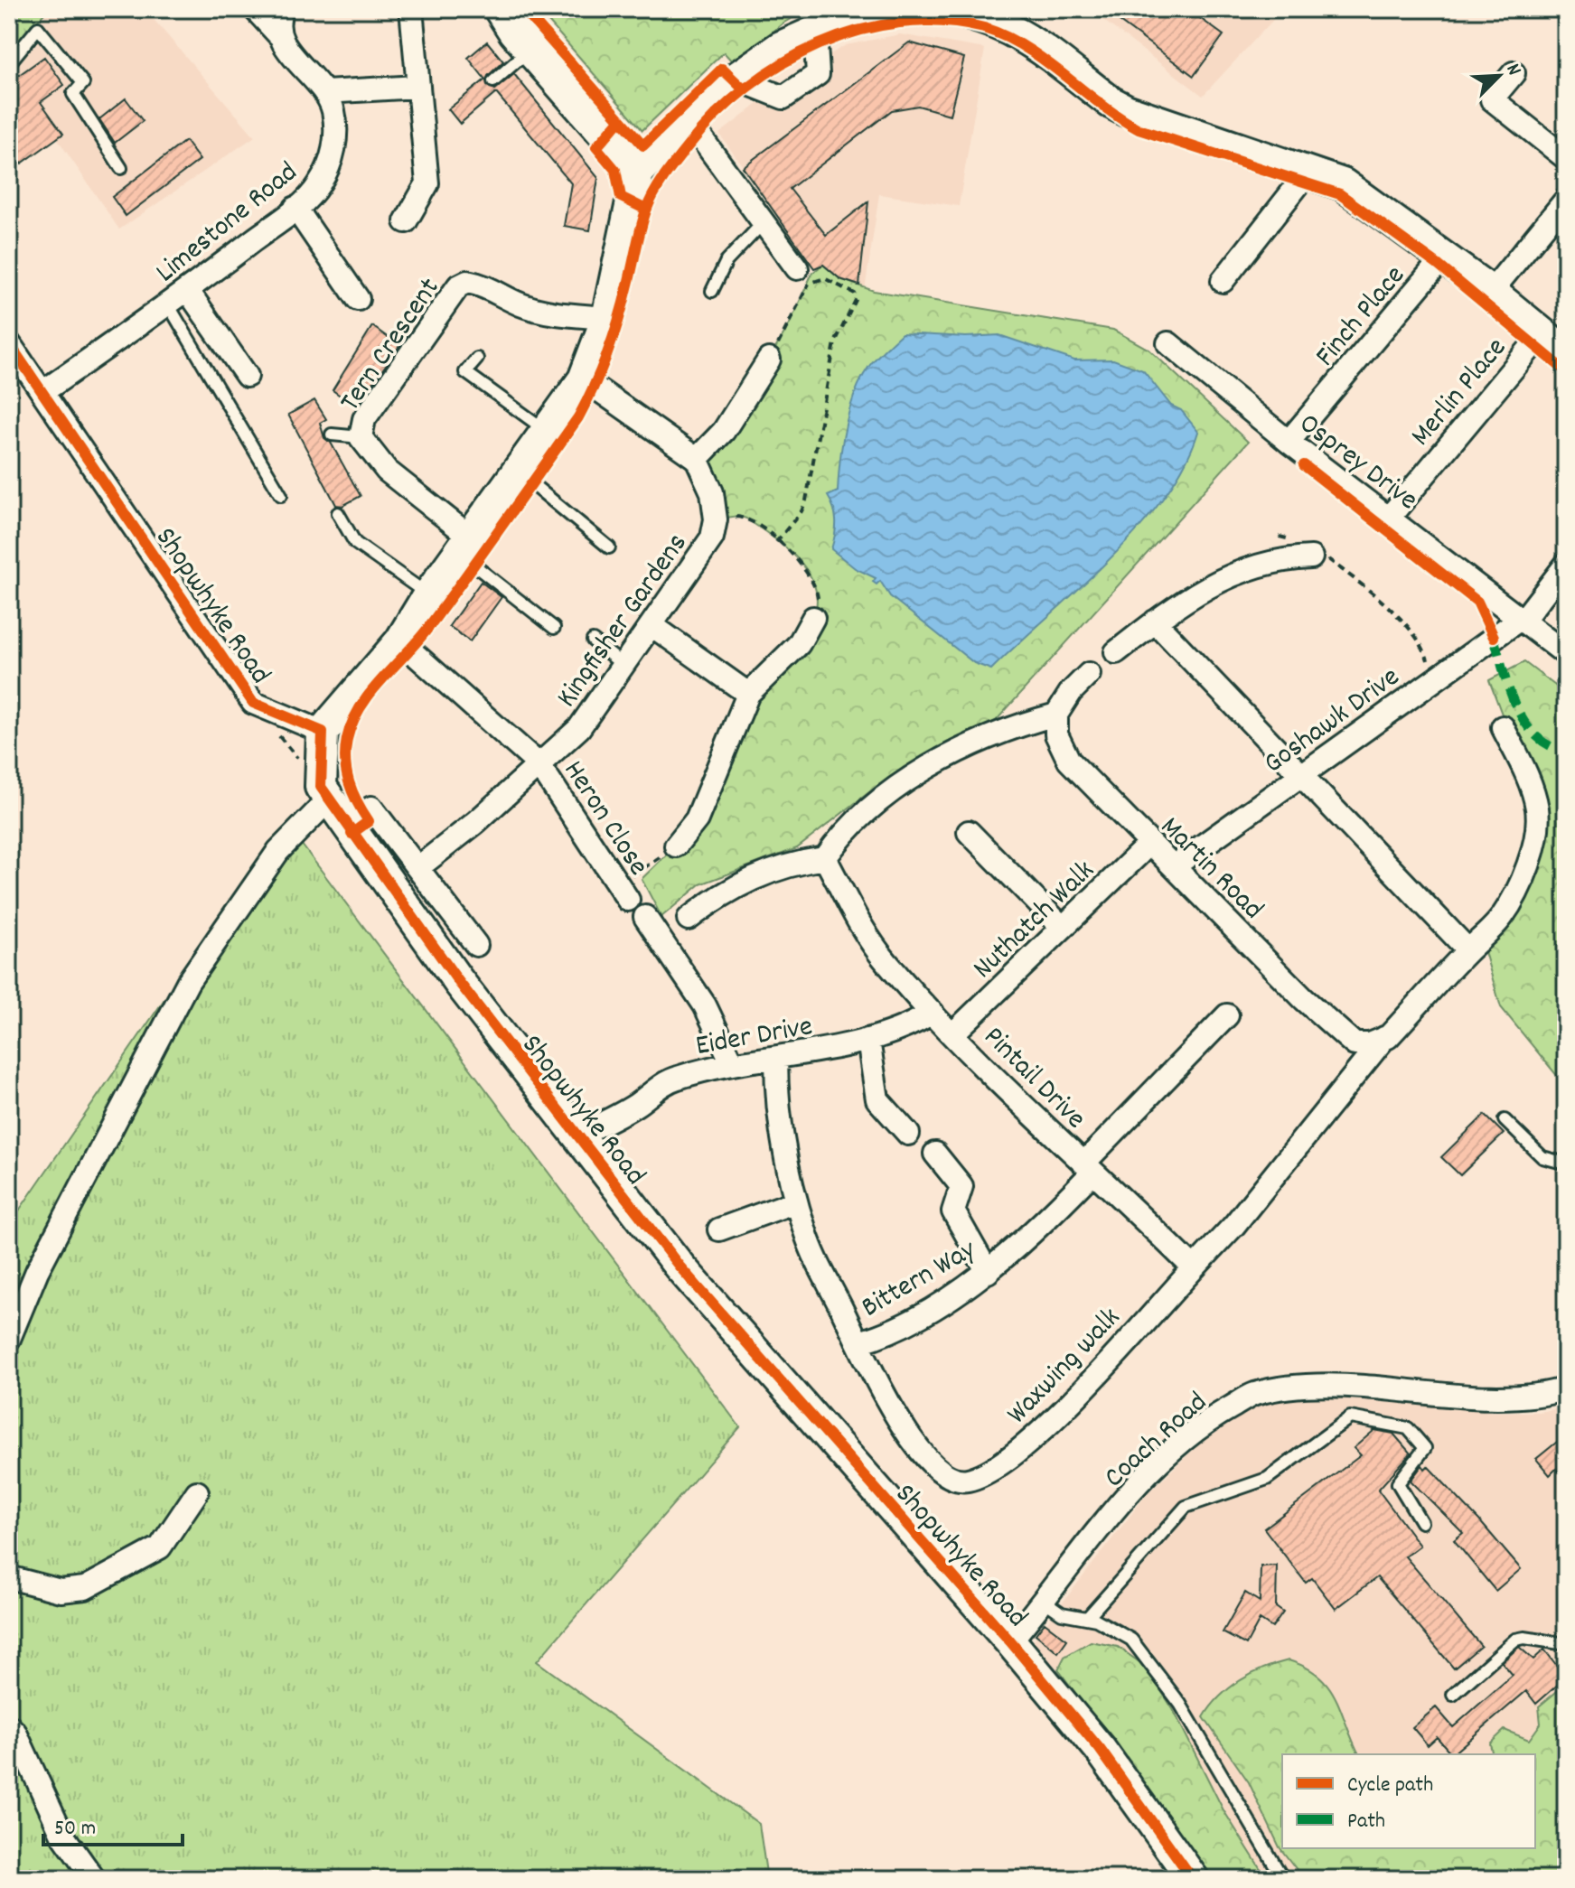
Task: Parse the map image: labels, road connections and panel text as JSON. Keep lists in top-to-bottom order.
{
  "streets": {
    "main road": ["Shopwhyke Road"],
    "street": [
      "Limestone Road",
      "Finch Place",
      "Tern Crescent",
      "Merlin Place",
      "Osprey Drive",
      "Kingfisher Gardens",
      "Goshawk Drive",
      "Heron Close",
      "Martin Road",
      "Nuthatch Walk",
      "Eider Drive",
      "Pintail Drive",
      "Bittern Way",
      "Waxwing walk",
      "Coach Road"
    ]
  },
  "crossings": [
    ["Limestone Road", "Shopwhyke Road"],
    ["Finch Place", "Osprey Drive"],
    ["Merlin Place", "Osprey Drive"],
    ["Osprey Drive", "Goshawk Drive"],
    ["Shopwhyke Road", "Eider Drive"],
    ["Shopwhyke Road", "Coach Road"],
    ["Kingfisher Gardens", "Heron Close"],
    ["Goshawk Drive", "Martin Road"],
    ["Martin Road", "Nuthatch Walk"],
    ["Nuthatch Walk", "Pintail Drive"],
    ["Eider Drive", "Pintail Drive"],
    ["Eider Drive", "Bittern Way"],
    ["Pintail Drive", "Bittern Way"],
    ["Pintail Drive", "Waxwing walk"],
    ["Bittern Way", "Waxwing walk"]
  ],
  "legend": ["Cycle path", "Path"],
  "scale_bar": "50 m",
  "north": "top right"
}
